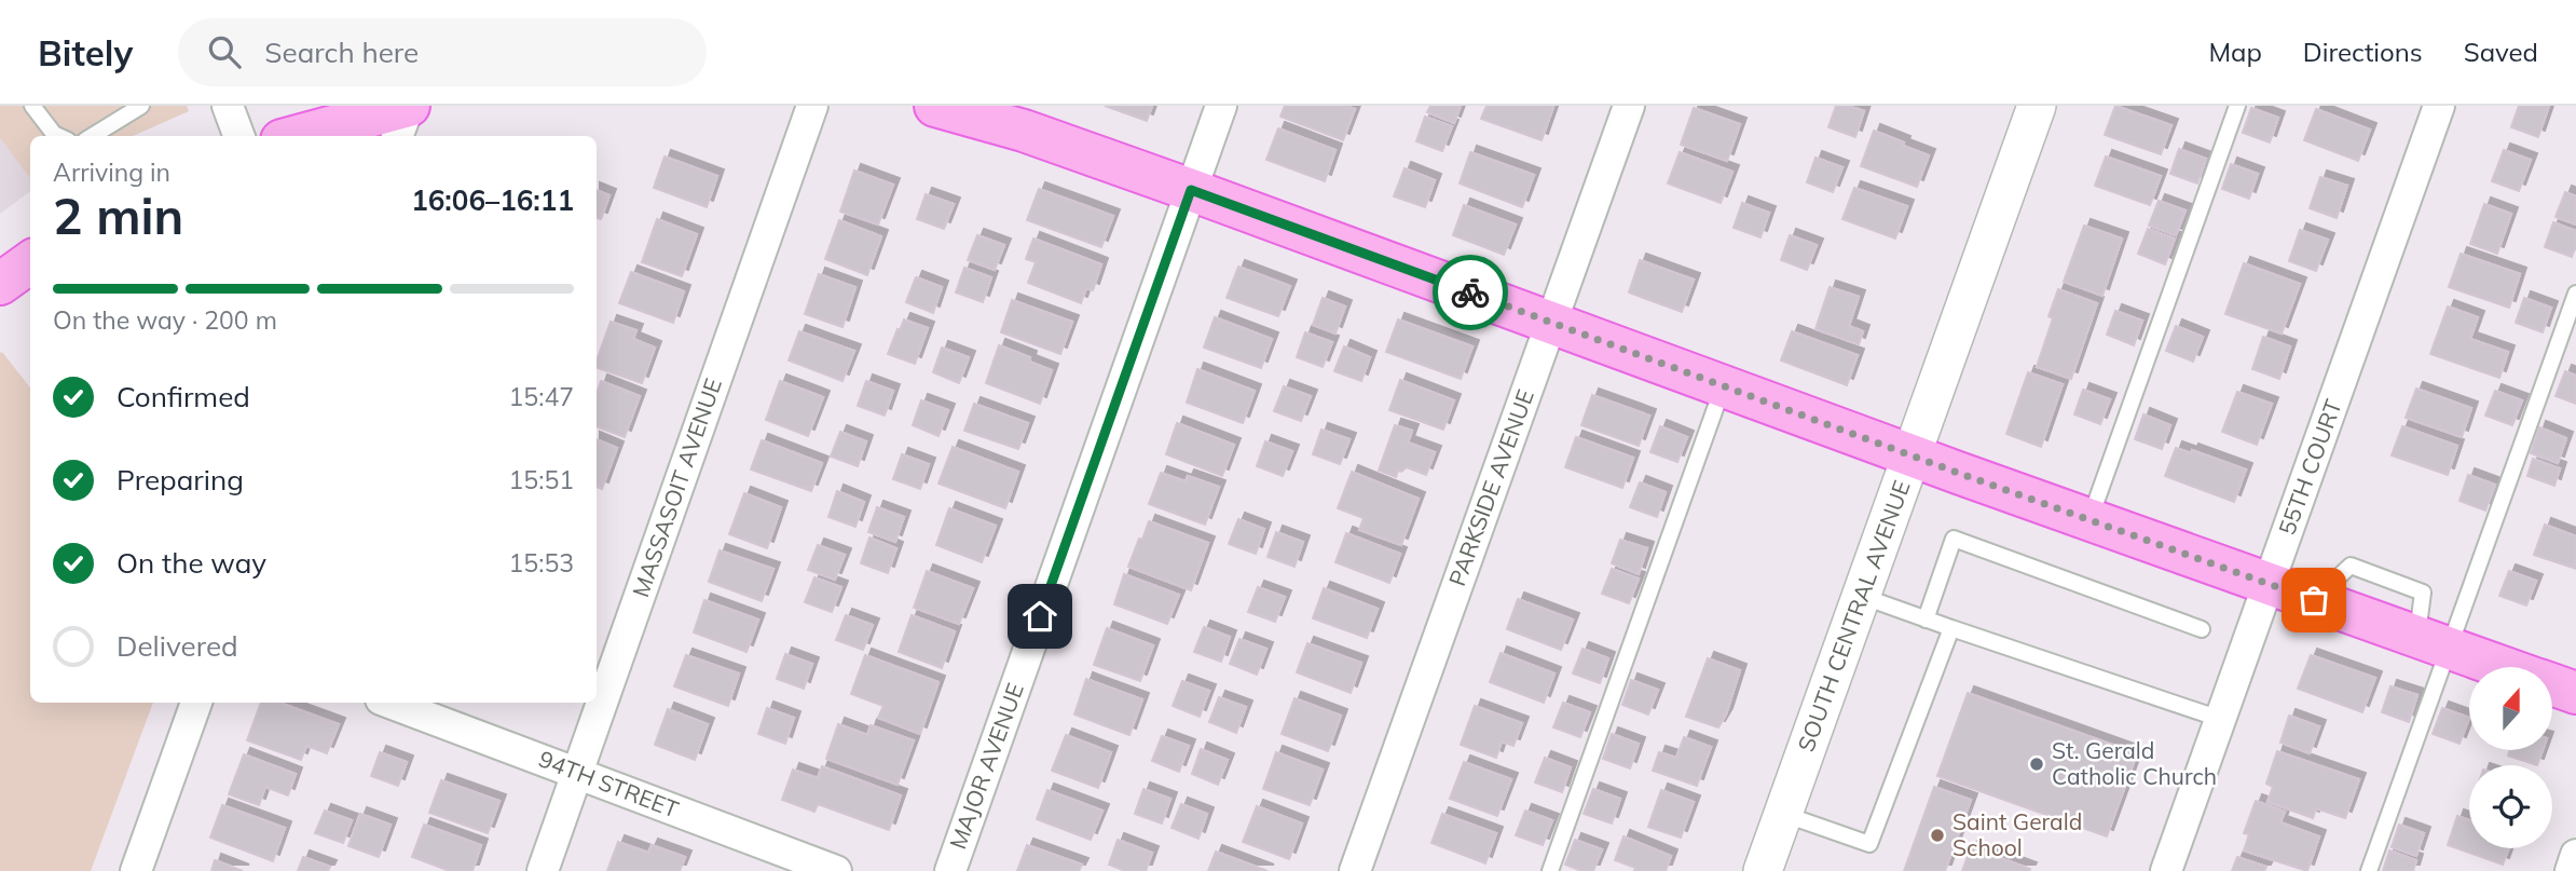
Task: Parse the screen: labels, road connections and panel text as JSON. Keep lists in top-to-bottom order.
{
  "streets": {
    "street": [
      "55TH COURT",
      "MASSASOIT AVENUE",
      "PARKSIDE AVENUE",
      "SOUTH CENTRAL AVENUE",
      "MAJOR AVENUE",
      "94TH STREET"
    ]
  },
  "crossings": [
    ["MASSASOIT AVENUE", "94TH STREET"]
  ],
  "places": ["St. Gerald Catholic Church", "Saint Gerald School"],
  "north": "top",
  "page": {
    "header": "Bitely",
    "search": "Search here",
    "nav": ["Map", "Directions", "Saved"],
    "heading": ["2 min", "Arriving in", "16:06–16:11"],
    "bar": "On the way · 200 m",
    "list": [
      ["Confirmed", "15:47"],
      ["Preparing", "15:51"],
      ["On the way", "15:53"],
      "Delivered"
    ]
  }
}
